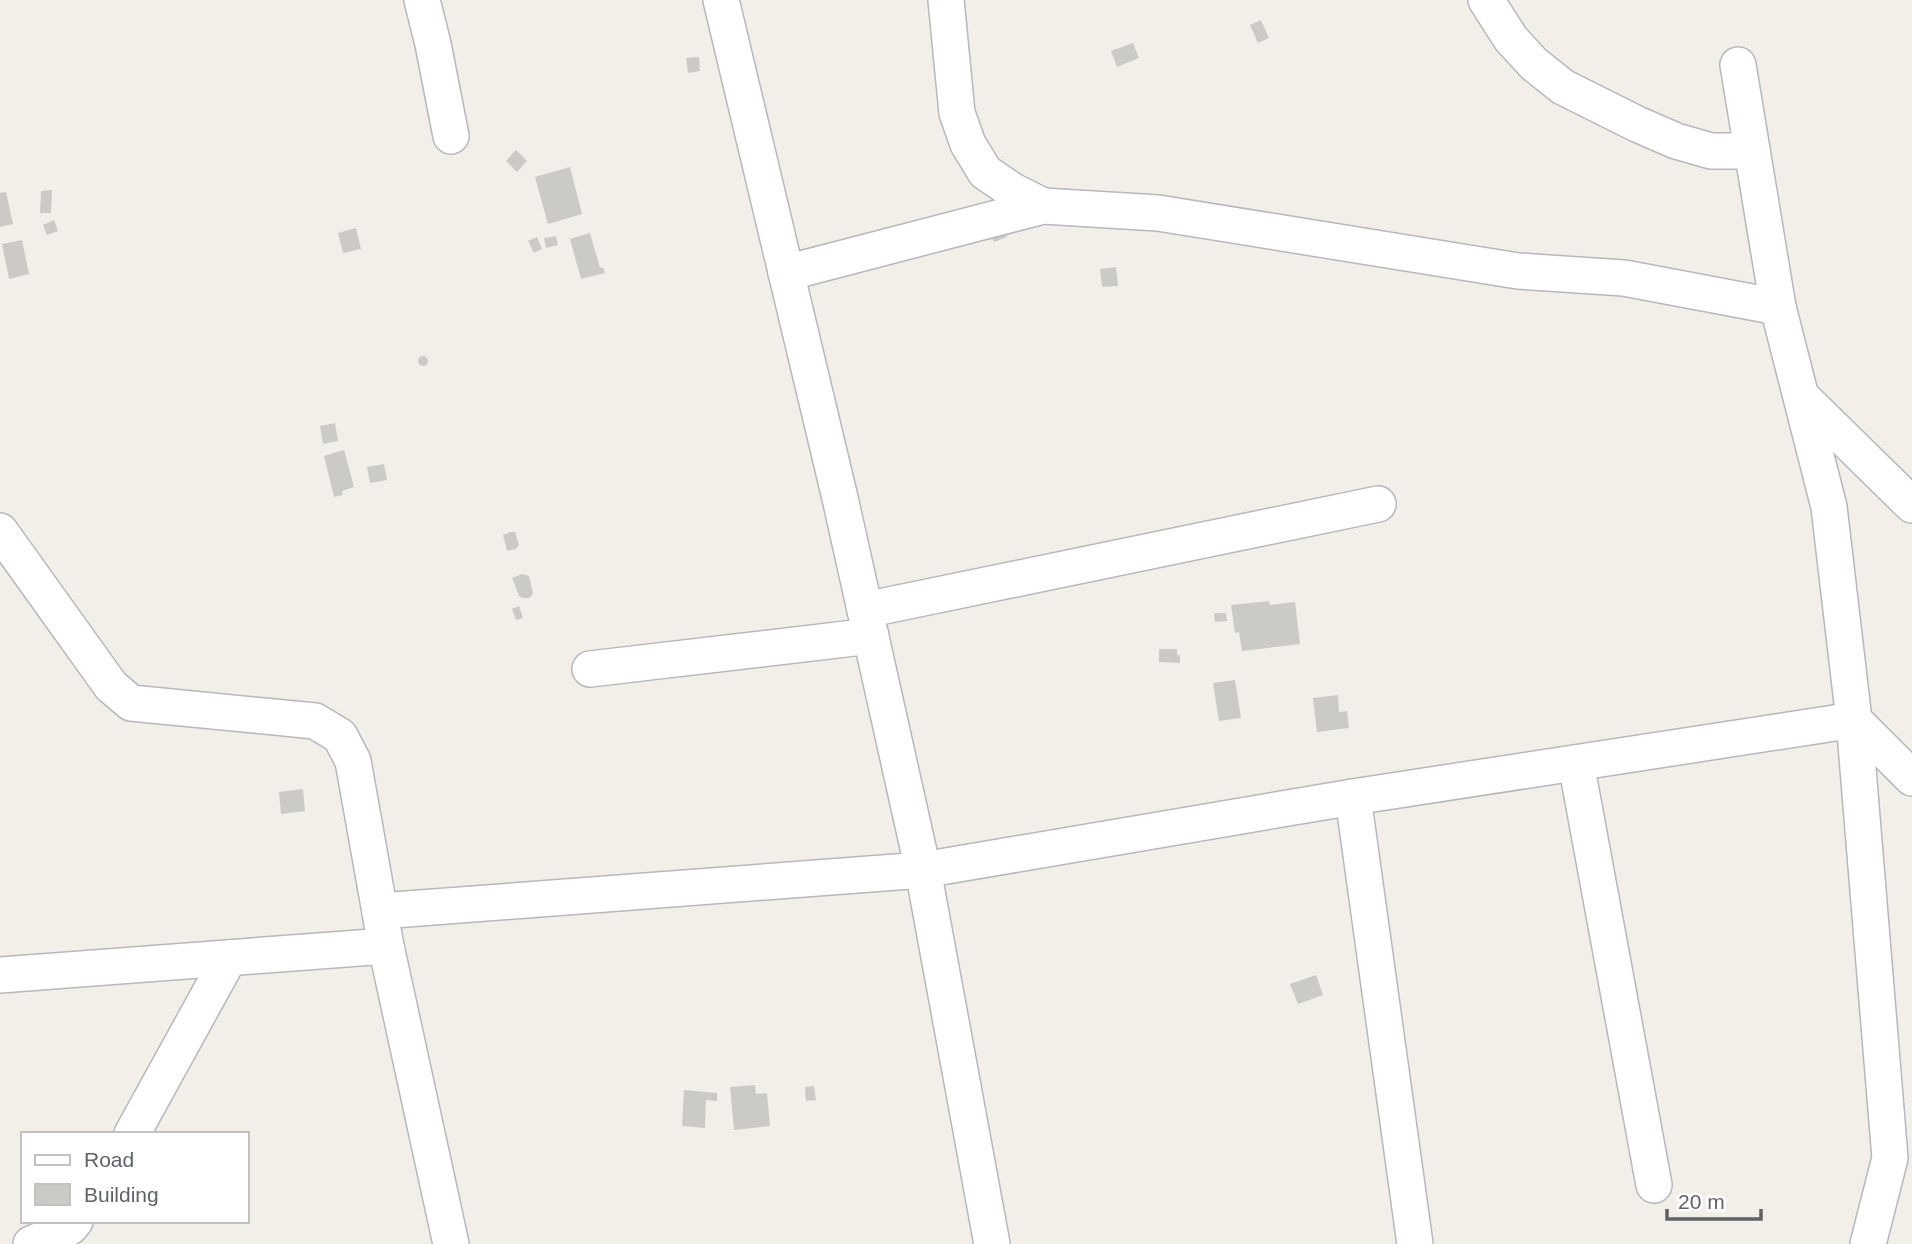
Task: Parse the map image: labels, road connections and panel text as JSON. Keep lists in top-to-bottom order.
{
  "legend": ["Road", "Building"],
  "scale_bar": "20 m"
}
